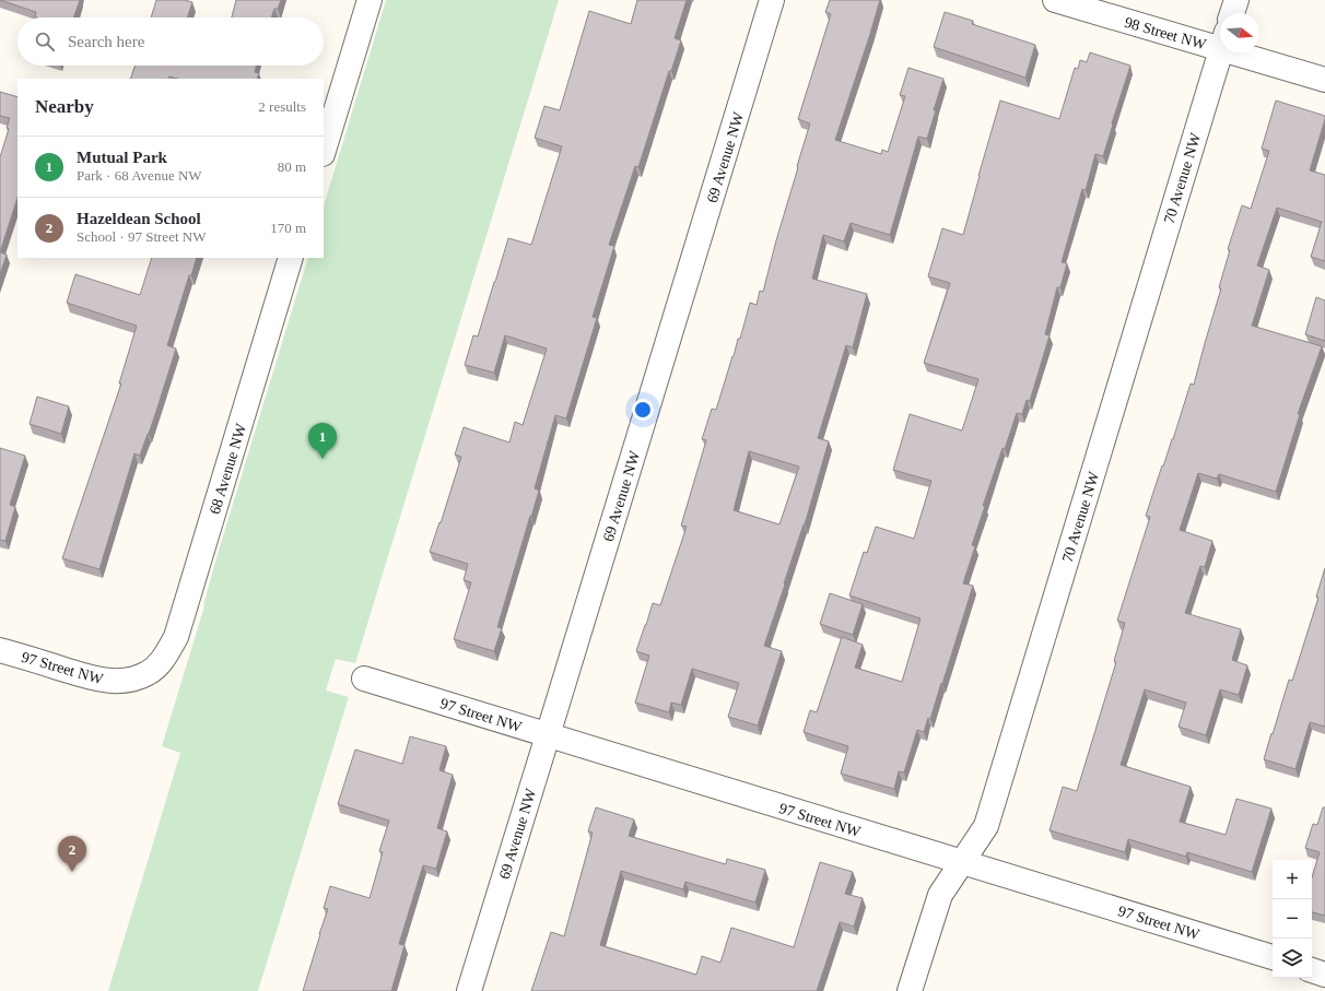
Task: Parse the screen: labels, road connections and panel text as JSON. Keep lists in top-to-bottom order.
{
  "streets": {
    "street": [
      "98 Street NW",
      "69 Avenue NW",
      "70 Avenue NW",
      "68 Avenue NW",
      "97 Street NW"
    ]
  },
  "crossings": [
    ["69 Avenue NW", "97 Street NW"],
    ["70 Avenue NW", "97 Street NW"],
    ["68 Avenue NW", "97 Street NW"]
  ],
  "north": "right",
  "page": {
    "search": "Search here",
    "heading": ["Nearby", "2 results"],
    "list": [
      {
        "mark": "1",
        "name": "Mutual Park",
        "note": "Park · 68 Avenue NW",
        "value": "80 m"
      },
      {
        "mark": "2",
        "name": "Hazeldean School",
        "note": "School · 97 Street NW",
        "value": "170 m"
      }
    ],
    "pins": ["1", "2"],
    "map_buttons": ["+", "−"]
  }
}
